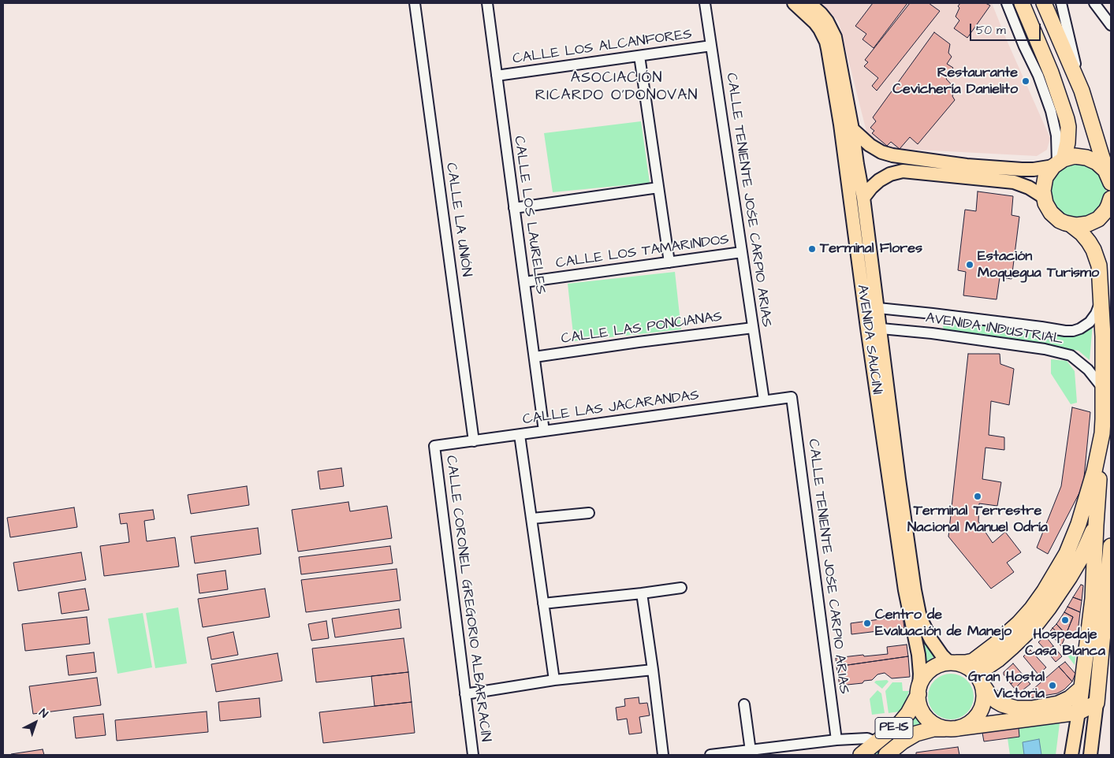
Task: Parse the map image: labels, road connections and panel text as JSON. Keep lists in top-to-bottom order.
{
  "streets": {
    "highway": ["PE-1S"],
    "main road": ["AVENIDA SAUCINI"],
    "street": [
      "CALLE LOS ALCANFORES",
      "CALLE TENIENTE JOŚE CARPIO ARIAS",
      "CALLE LOS LAURELES",
      "CALLE LA UNIÓN",
      "CALLE LOS TAMARINDOS",
      "CALLE LAS PONCIANAS",
      "AVENIDA INDUSTRIAL",
      "CALLE LAS JACARANDAS",
      "CALLE CORONEL GREGORIO ALBARRACÍN"
    ]
  },
  "crossings": [
    ["CALLE LOS ALCANFORES", "CALLE TENIENTE JOŚE CARPIO ARIAS"],
    ["CALLE LOS ALCANFORES", "CALLE LOS LAURELES"],
    ["CALLE TENIENTE JOŚE CARPIO ARIAS", "CALLE LOS TAMARINDOS"],
    ["CALLE TENIENTE JOŚE CARPIO ARIAS", "CALLE LAS PONCIANAS"],
    ["CALLE TENIENTE JOŚE CARPIO ARIAS", "CALLE LAS JACARANDAS"],
    ["CALLE LOS LAURELES", "CALLE LOS TAMARINDOS"],
    ["CALLE LOS LAURELES", "CALLE LAS PONCIANAS"],
    ["CALLE LOS LAURELES", "CALLE LAS JACARANDAS"],
    ["CALLE LA UNIÓN", "CALLE LAS JACARANDAS"],
    ["AVENIDA INDUSTRIAL", "AVENIDA SAUCINI"],
    ["AVENIDA SAUCINI", "PE-1S"],
    ["CALLE LAS JACARANDAS", "CALLE CORONEL GREGORIO ALBARRACÍN"]
  ],
  "districts": ["ASOCIACIÓN RICARDO O'DONOVAN"],
  "places": [
    "Restaurante Cevichería Danielito",
    "Terminal Flores",
    "Estación Moquegua Turismo",
    "Terminal Terrestre Nacional Manuel Odría",
    "Hospedaje Casa Blanca",
    "Centro de Evaluación de Manejo",
    "Gran Hostal Victoria"
  ],
  "scale_bar": "50 m",
  "north": "top right"
}
